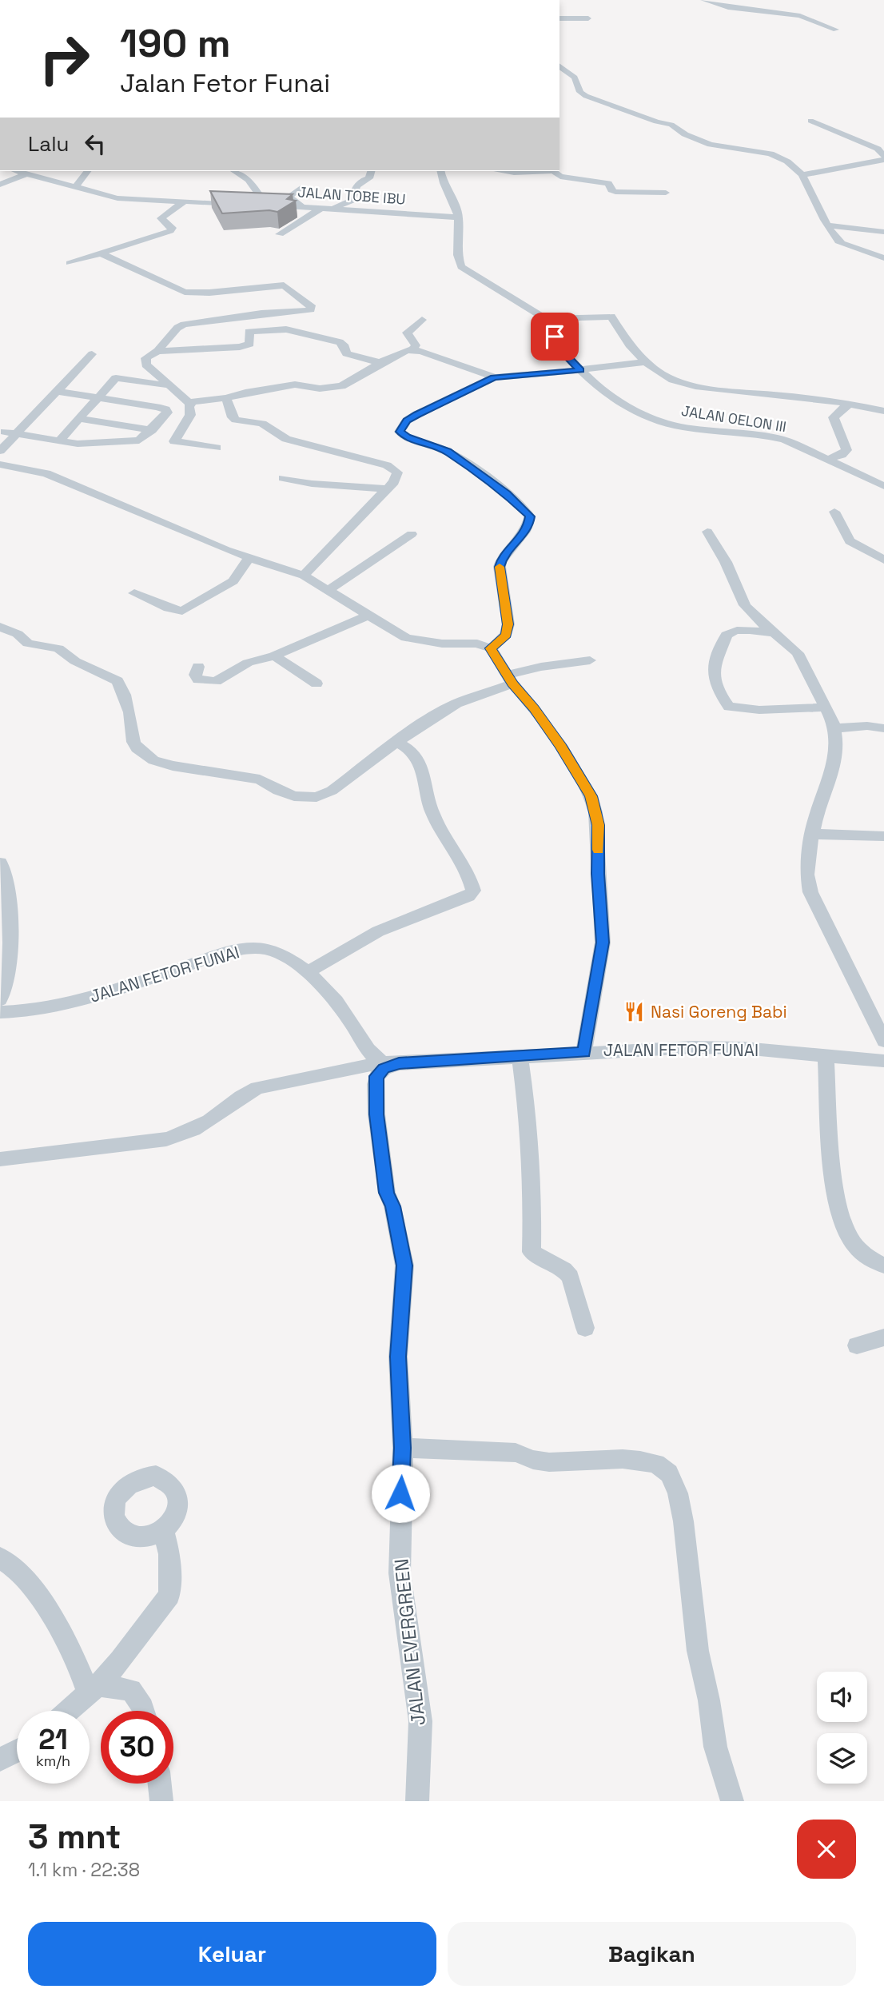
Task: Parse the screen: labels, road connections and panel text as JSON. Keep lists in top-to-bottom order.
{
  "streets": {
    "street": [
      "JALAN TOBE IBU",
      "JALAN OELON III",
      "JALAN FETOR FUNAI",
      "JALAN EVERGREEN"
    ]
  },
  "crossings": [
    ["JALAN FETOR FUNAI", "JALAN EVERGREEN"]
  ],
  "places": {
    "restaurant": ["Nasi Goreng Babi"]
  },
  "page": {
    "turn": ["190 m", "Jalan Fetor Funai"],
    "then": "Lalu",
    "speed": "21 km/h",
    "limit": "30",
    "heading": ["3 mnt", "1.1 km · 22:38"],
    "buttons": ["Keluar", "Bagikan"]
  }
}
